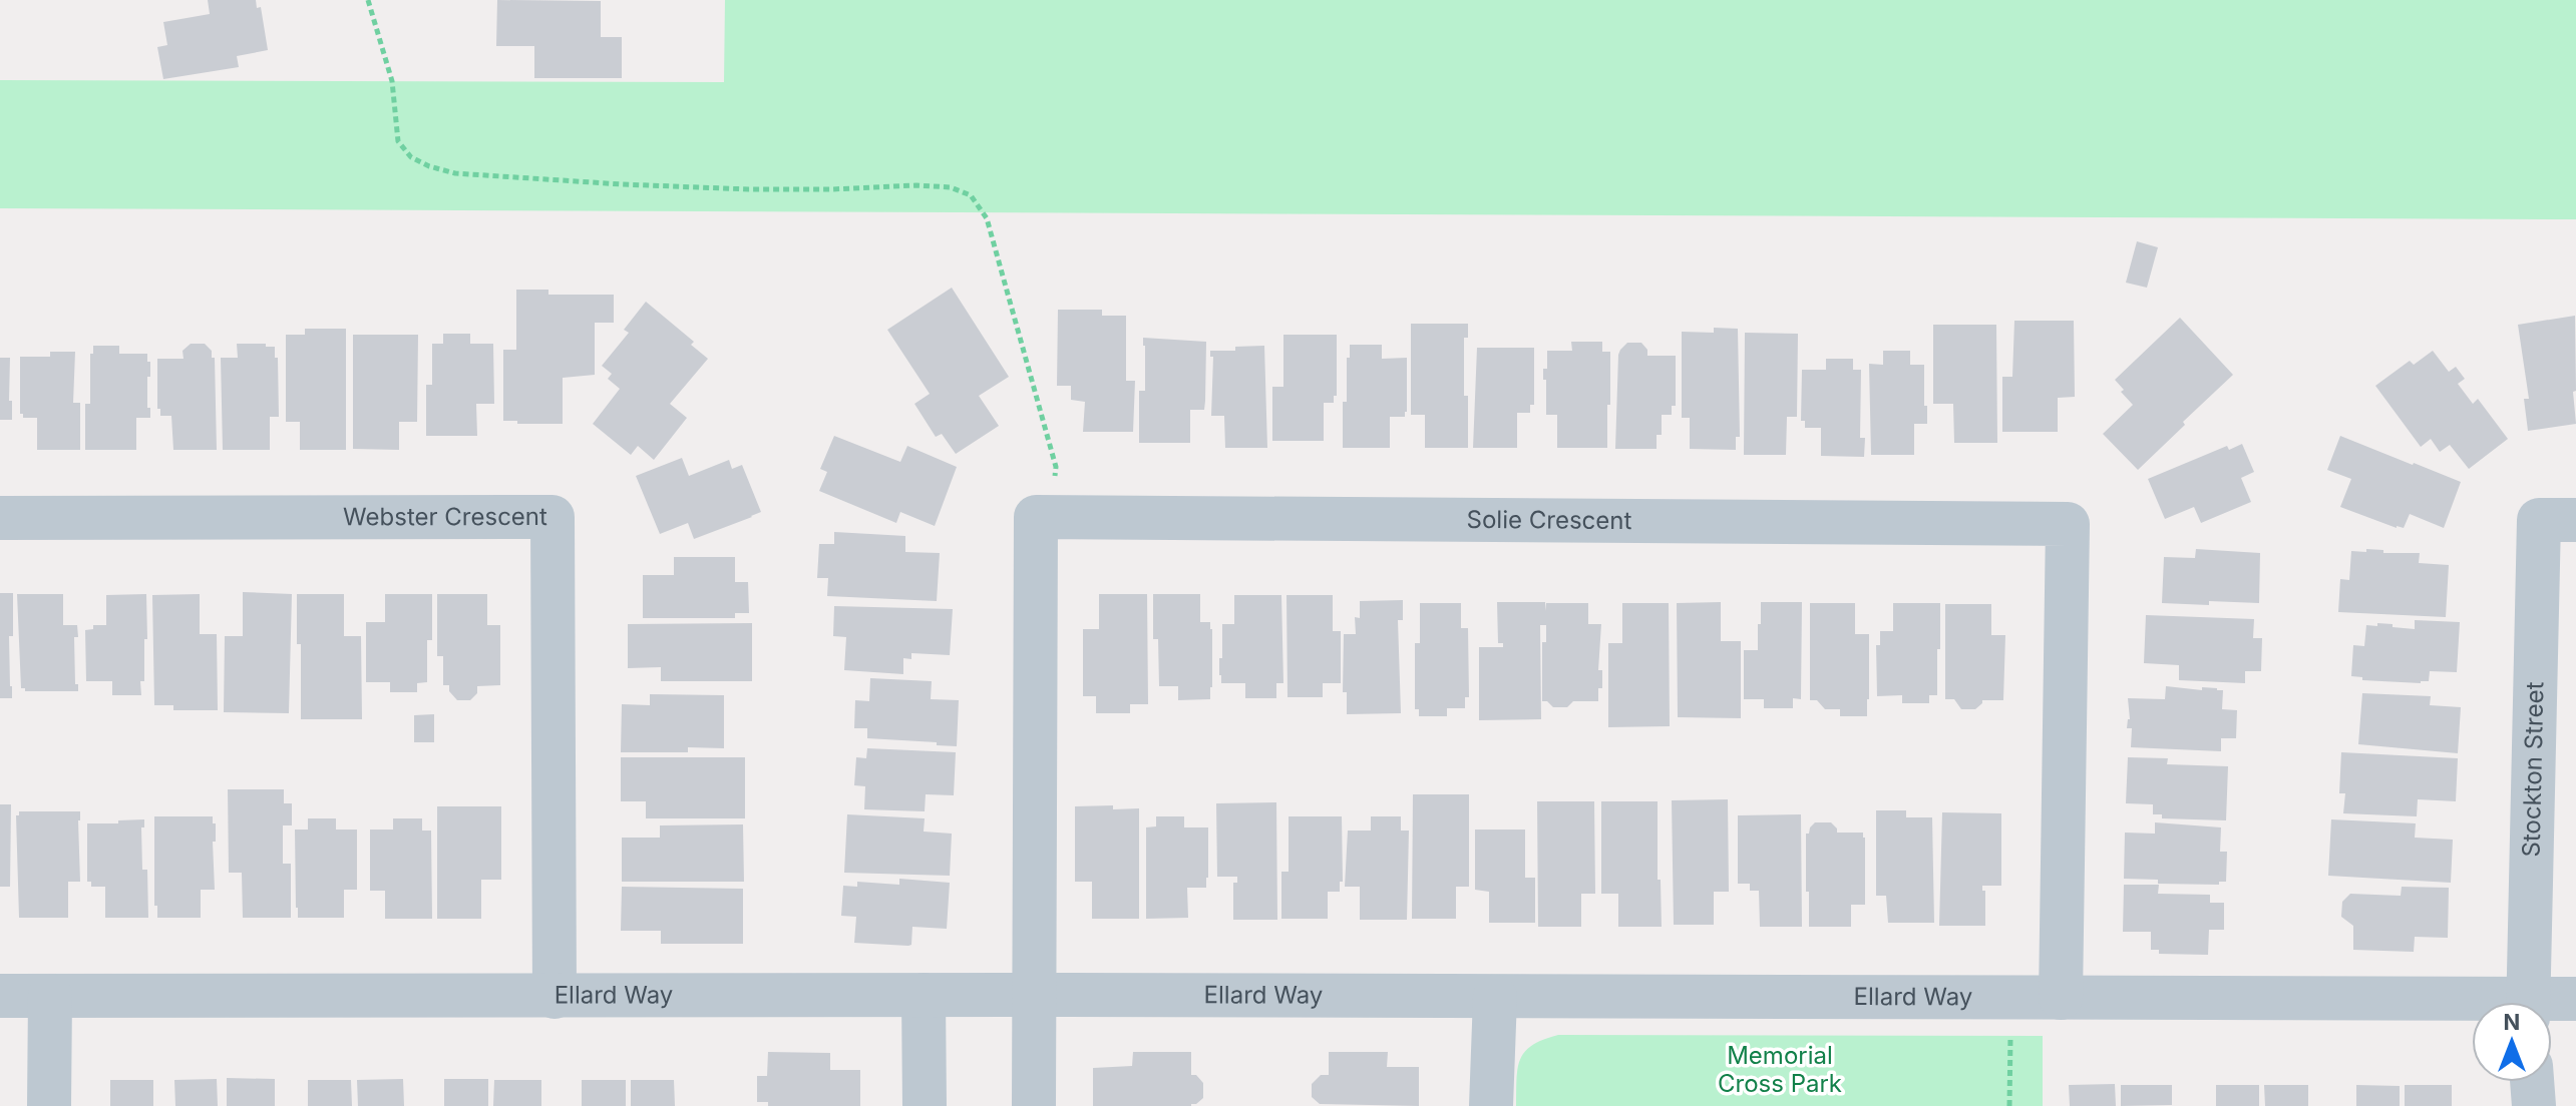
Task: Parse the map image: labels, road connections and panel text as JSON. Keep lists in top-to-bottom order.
{
  "streets": {
    "street": [
      "Webster Crescent",
      "Solie Crescent",
      "Stockton Street",
      "Ellard Way"
    ]
  },
  "crossings": [
    ["Webster Crescent", "Ellard Way"],
    ["Solie Crescent", "Ellard Way"]
  ],
  "parks": ["Memorial Cross Park"],
  "north": "top"
}
